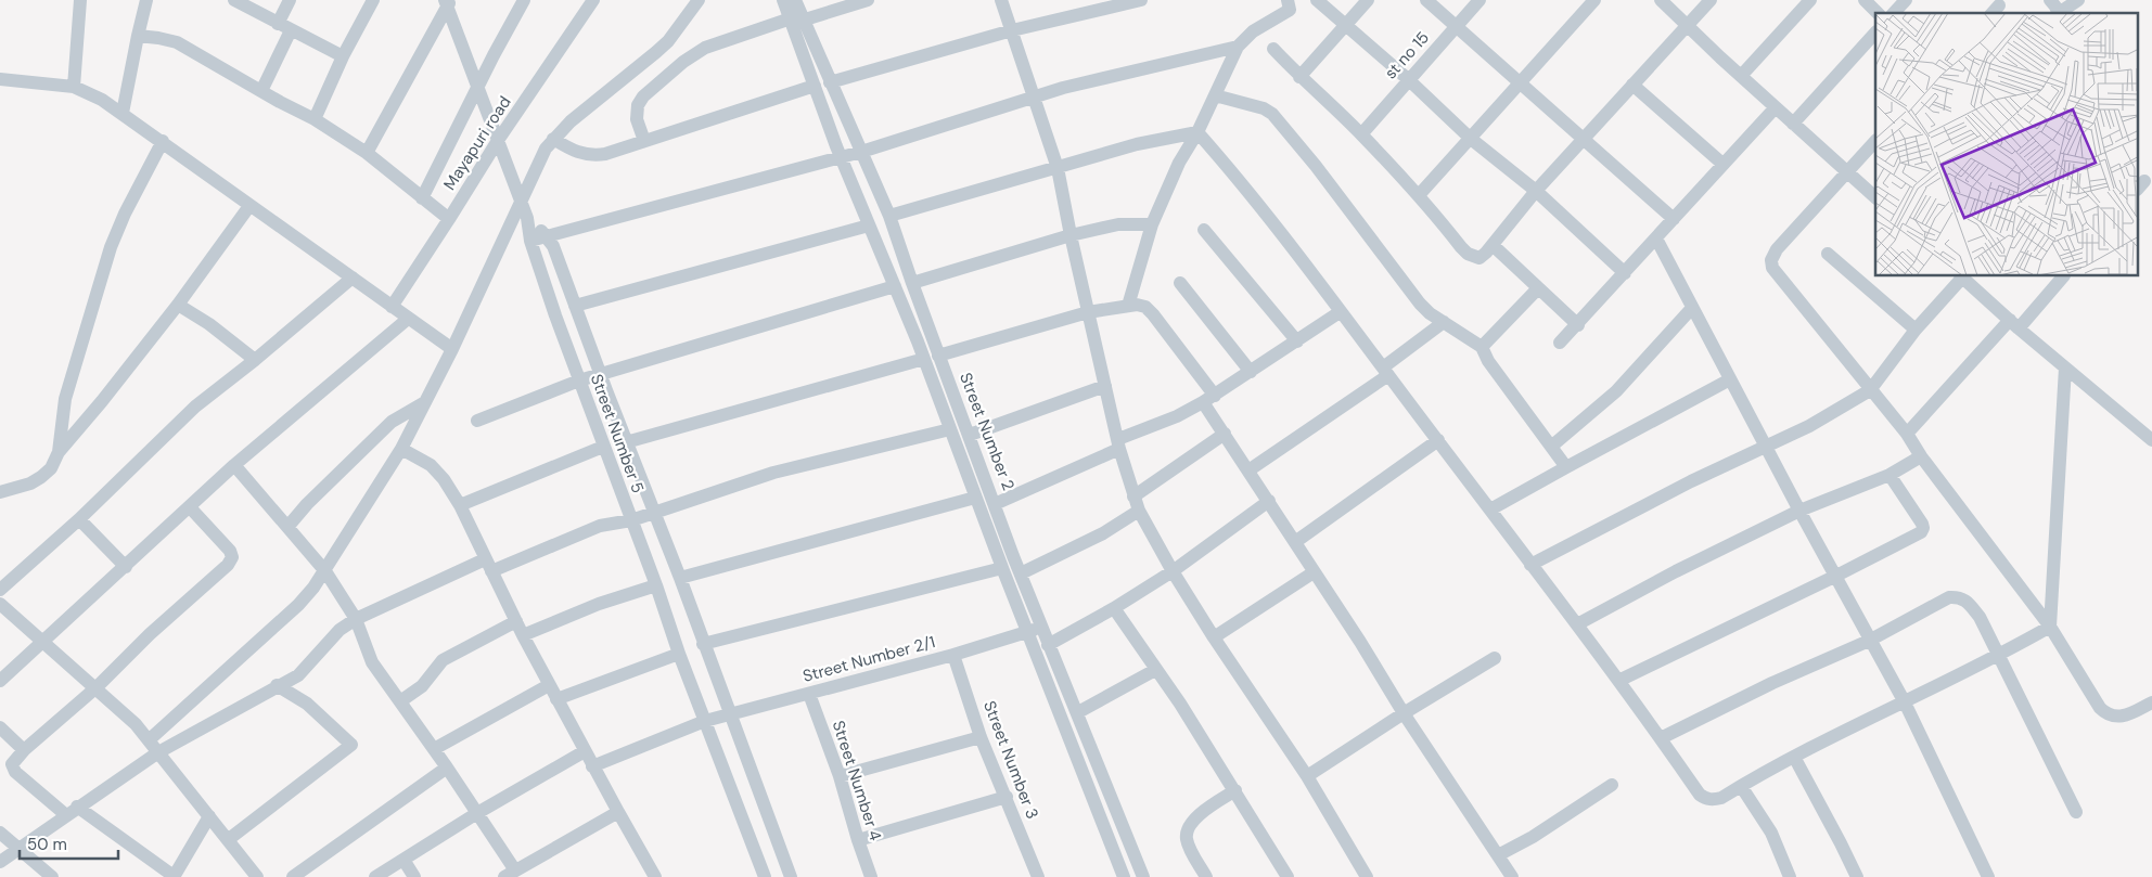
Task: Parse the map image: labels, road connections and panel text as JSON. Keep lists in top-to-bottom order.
{
  "streets": {
    "street": [
      "st no 15",
      "Mayapuri road",
      "Street Number 2",
      "Street Number 5",
      "Street Number 2/1",
      "Street Number 3",
      "Street Number 4"
    ]
  },
  "crossings": [
    ["Mayapuri road", "Street Number 5"],
    ["Street Number 2", "Street Number 2/1"],
    ["Street Number 5", "Street Number 2/1"],
    ["Street Number 2/1", "Street Number 3"],
    ["Street Number 2/1", "Street Number 4"]
  ],
  "scale_bar": "50 m"
}
